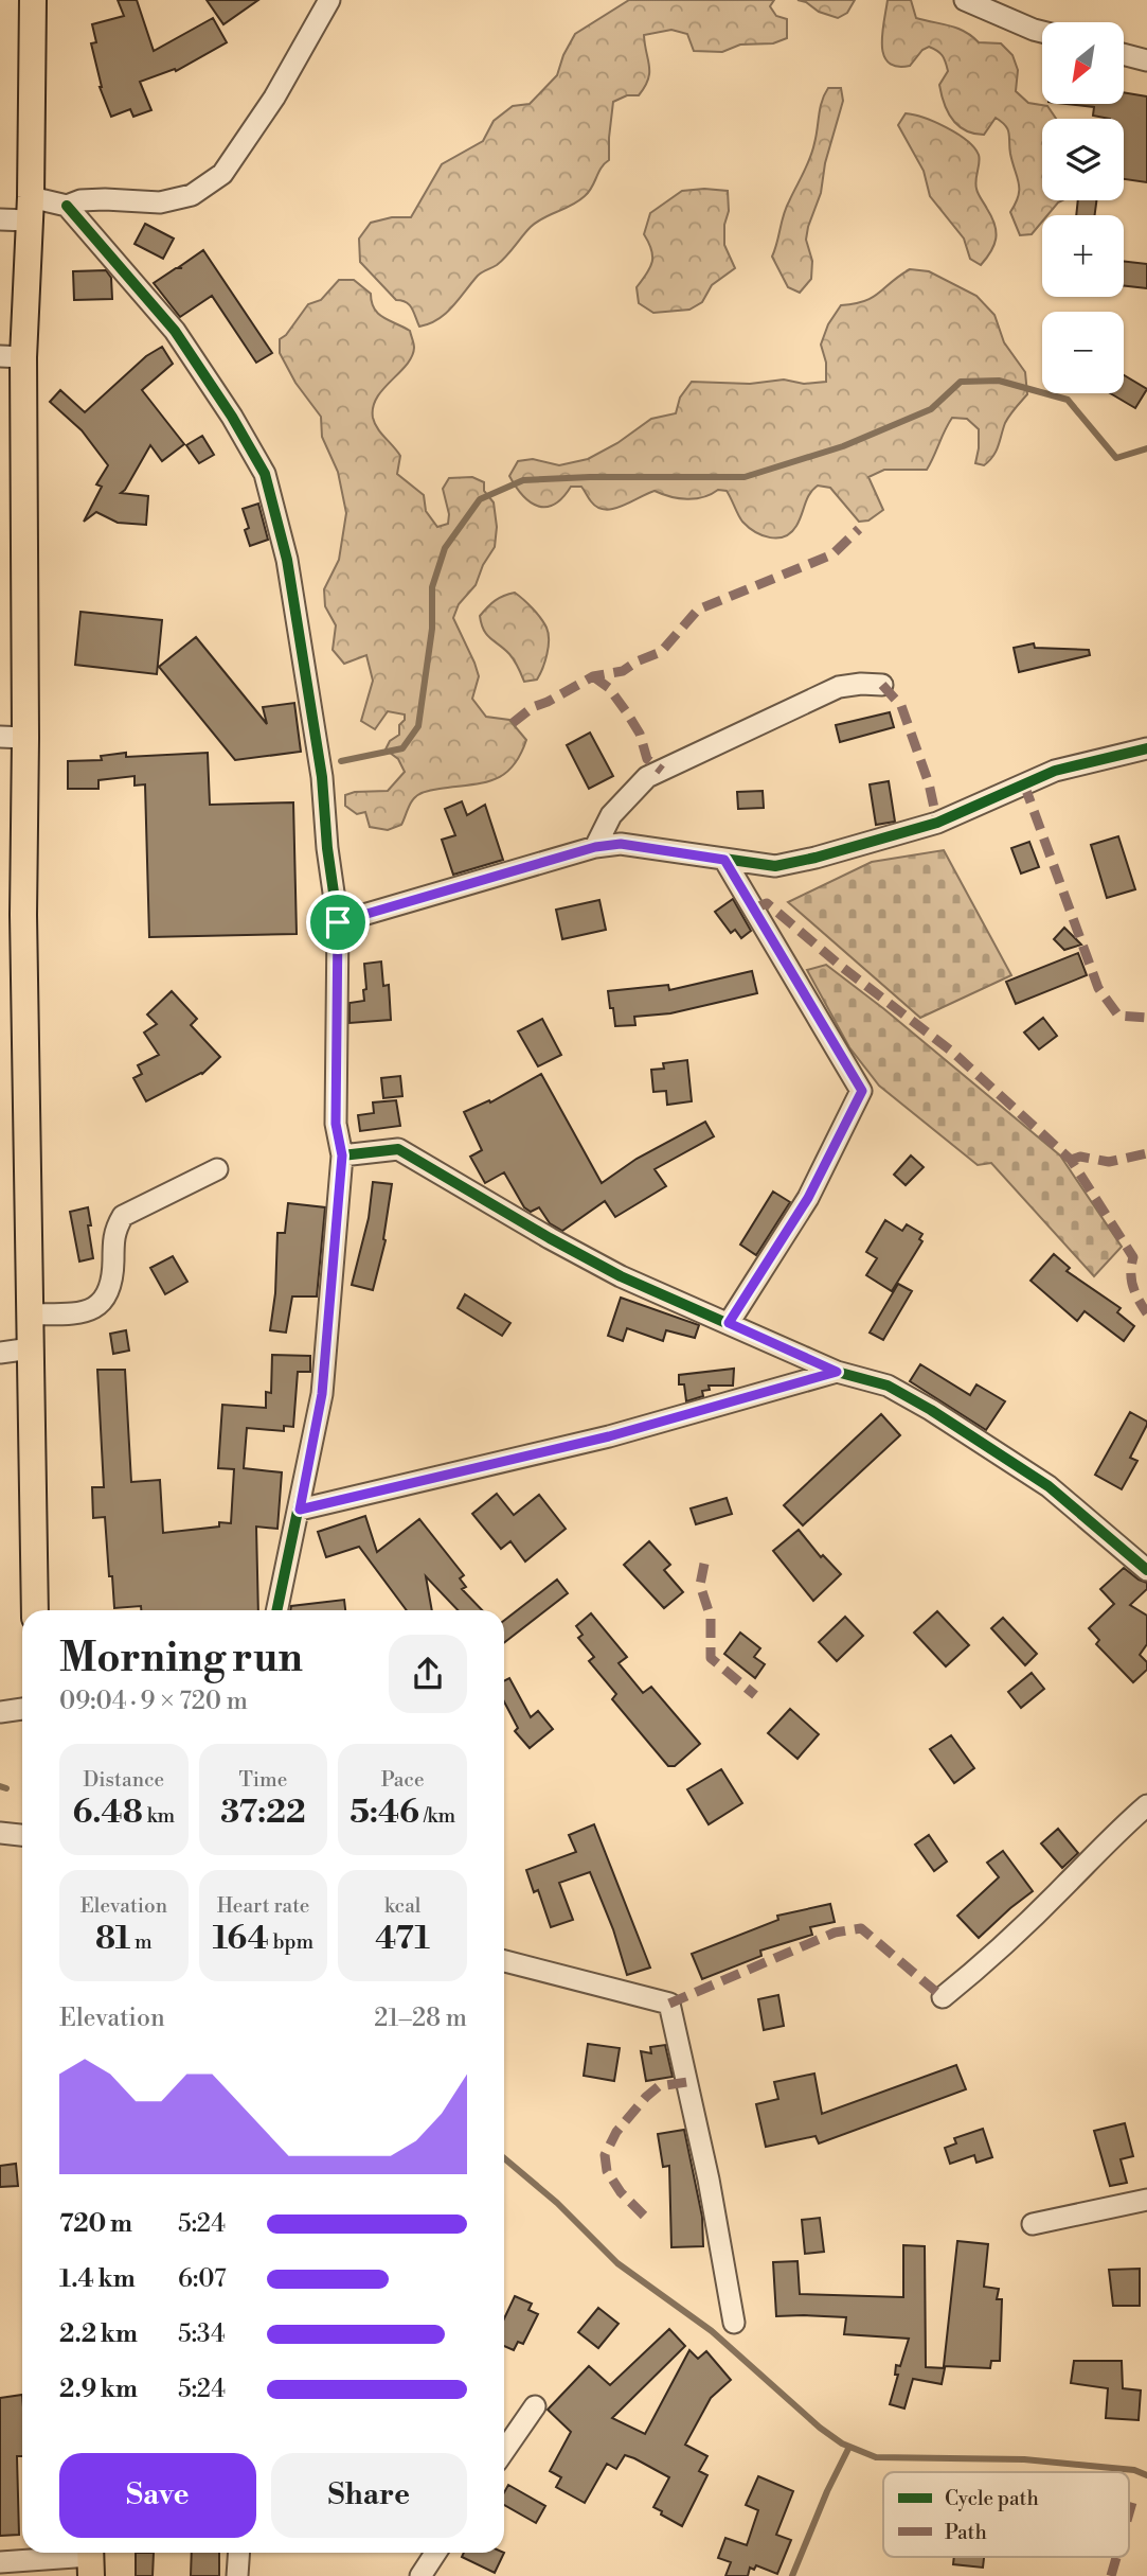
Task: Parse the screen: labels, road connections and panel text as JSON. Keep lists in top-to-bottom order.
{
  "legend": ["Cycle path", "Path"],
  "north": "bottom left",
  "page": {
    "map_buttons": ["+", "−"],
    "heading": ["Morning run", "09:04 · 9 × 720 m"],
    "stats": [
      ["Distance", "6.48 km"],
      ["Time", "37:22"],
      ["Pace", "5:46 /km"],
      ["Elevation", "81 m"],
      ["Heart rate", "164 bpm"],
      ["kcal", "471"]
    ],
    "chart": ["Elevation", "21–28 m"],
    "list": [
      {
        "name": "720 m",
        "note": "5:24"
      },
      {
        "name": "1.4 km",
        "note": "6:07"
      },
      {
        "name": "2.2 km",
        "note": "5:34"
      },
      {
        "name": "2.9 km",
        "note": "5:24"
      }
    ],
    "buttons": ["Save", "Share"]
  }
}
